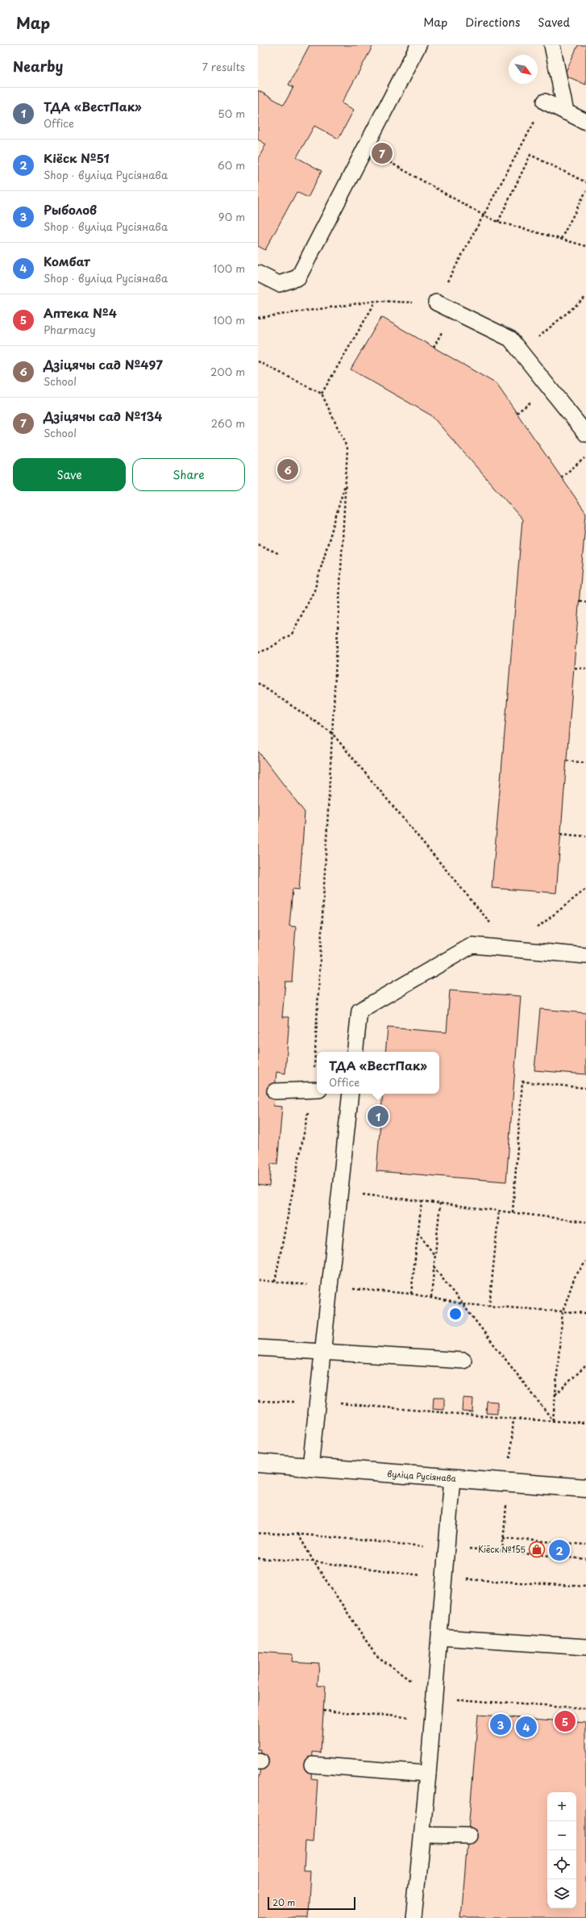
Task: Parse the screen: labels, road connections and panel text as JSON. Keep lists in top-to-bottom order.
{
  "streets": {
    "main road": ["вуліца Русіянава"]
  },
  "places": {
    "shop": ["Кіёск №155"]
  },
  "scale_bar": "20 m",
  "north": "bottom right",
  "page": {
    "header": "Map",
    "nav": ["Map", "Directions", "Saved"],
    "heading": ["Nearby", "7 results"],
    "list": [
      {
        "mark": "1",
        "name": "ТДА «ВестПак»",
        "note": "Office",
        "value": "50 m"
      },
      {
        "mark": "2",
        "name": "Кіёск №51",
        "note": "Shop · вуліца Русіянава",
        "value": "60 m"
      },
      {
        "mark": "3",
        "name": "Рыболов",
        "note": "Shop · вуліца Русіянава",
        "value": "90 m"
      },
      {
        "mark": "4",
        "name": "Комбат",
        "note": "Shop · вуліца Русіянава",
        "value": "100 m"
      },
      {
        "mark": "5",
        "name": "Аптека №4",
        "note": "Pharmacy",
        "value": "100 m"
      },
      {
        "mark": "6",
        "name": "Дзіцячы сад №497",
        "note": "School",
        "value": "200 m"
      },
      {
        "mark": "7",
        "name": "Дзіцячы сад №134",
        "note": "School",
        "value": "260 m"
      }
    ],
    "pins": [
      "7",
      "6",
      "1",
      "2",
      "5",
      "3",
      "4"
    ],
    "buttons": ["Save", "Share"],
    "popup": ["ТДА «ВестПак»", "Office"],
    "map_buttons": ["+", "−"],
    "scale": "20 m"
  }
}
